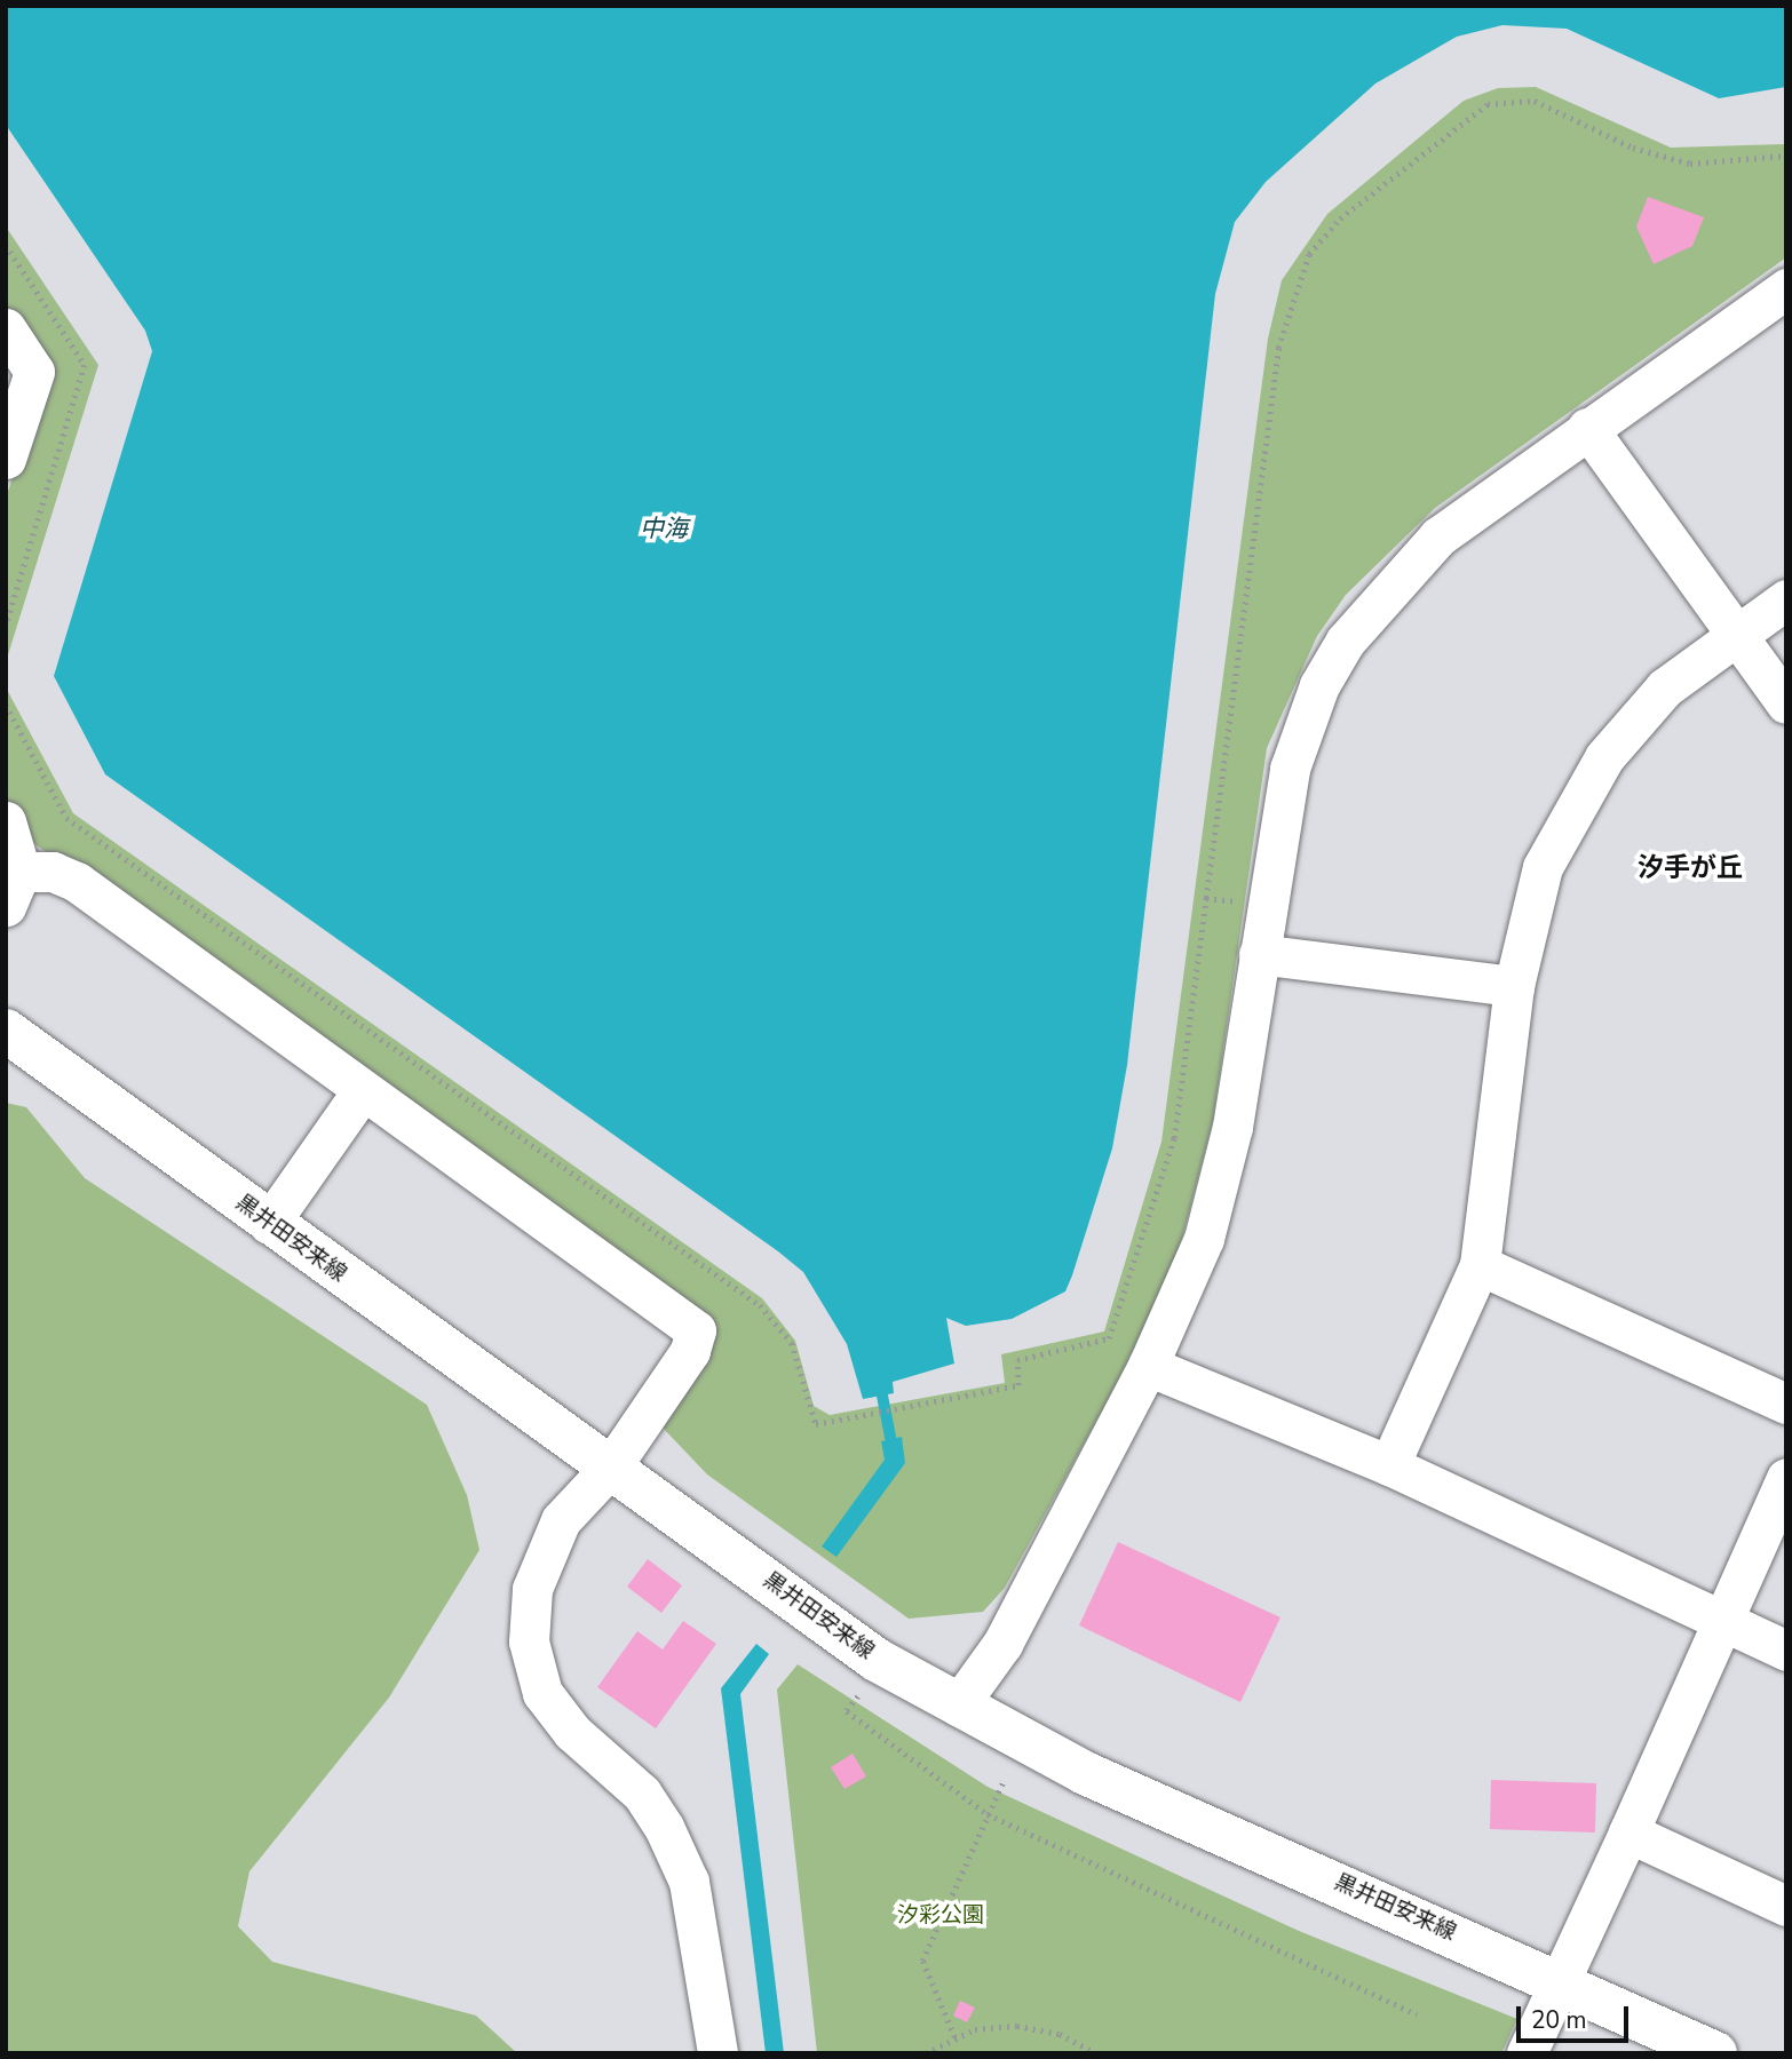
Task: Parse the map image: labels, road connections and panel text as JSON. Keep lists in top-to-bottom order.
{
  "streets": {
    "main road": ["黒井田安来線"]
  },
  "districts": ["汐手が丘"],
  "water": ["中海"],
  "parks": ["汐彩公園"],
  "scale_bar": "20 m"
}
